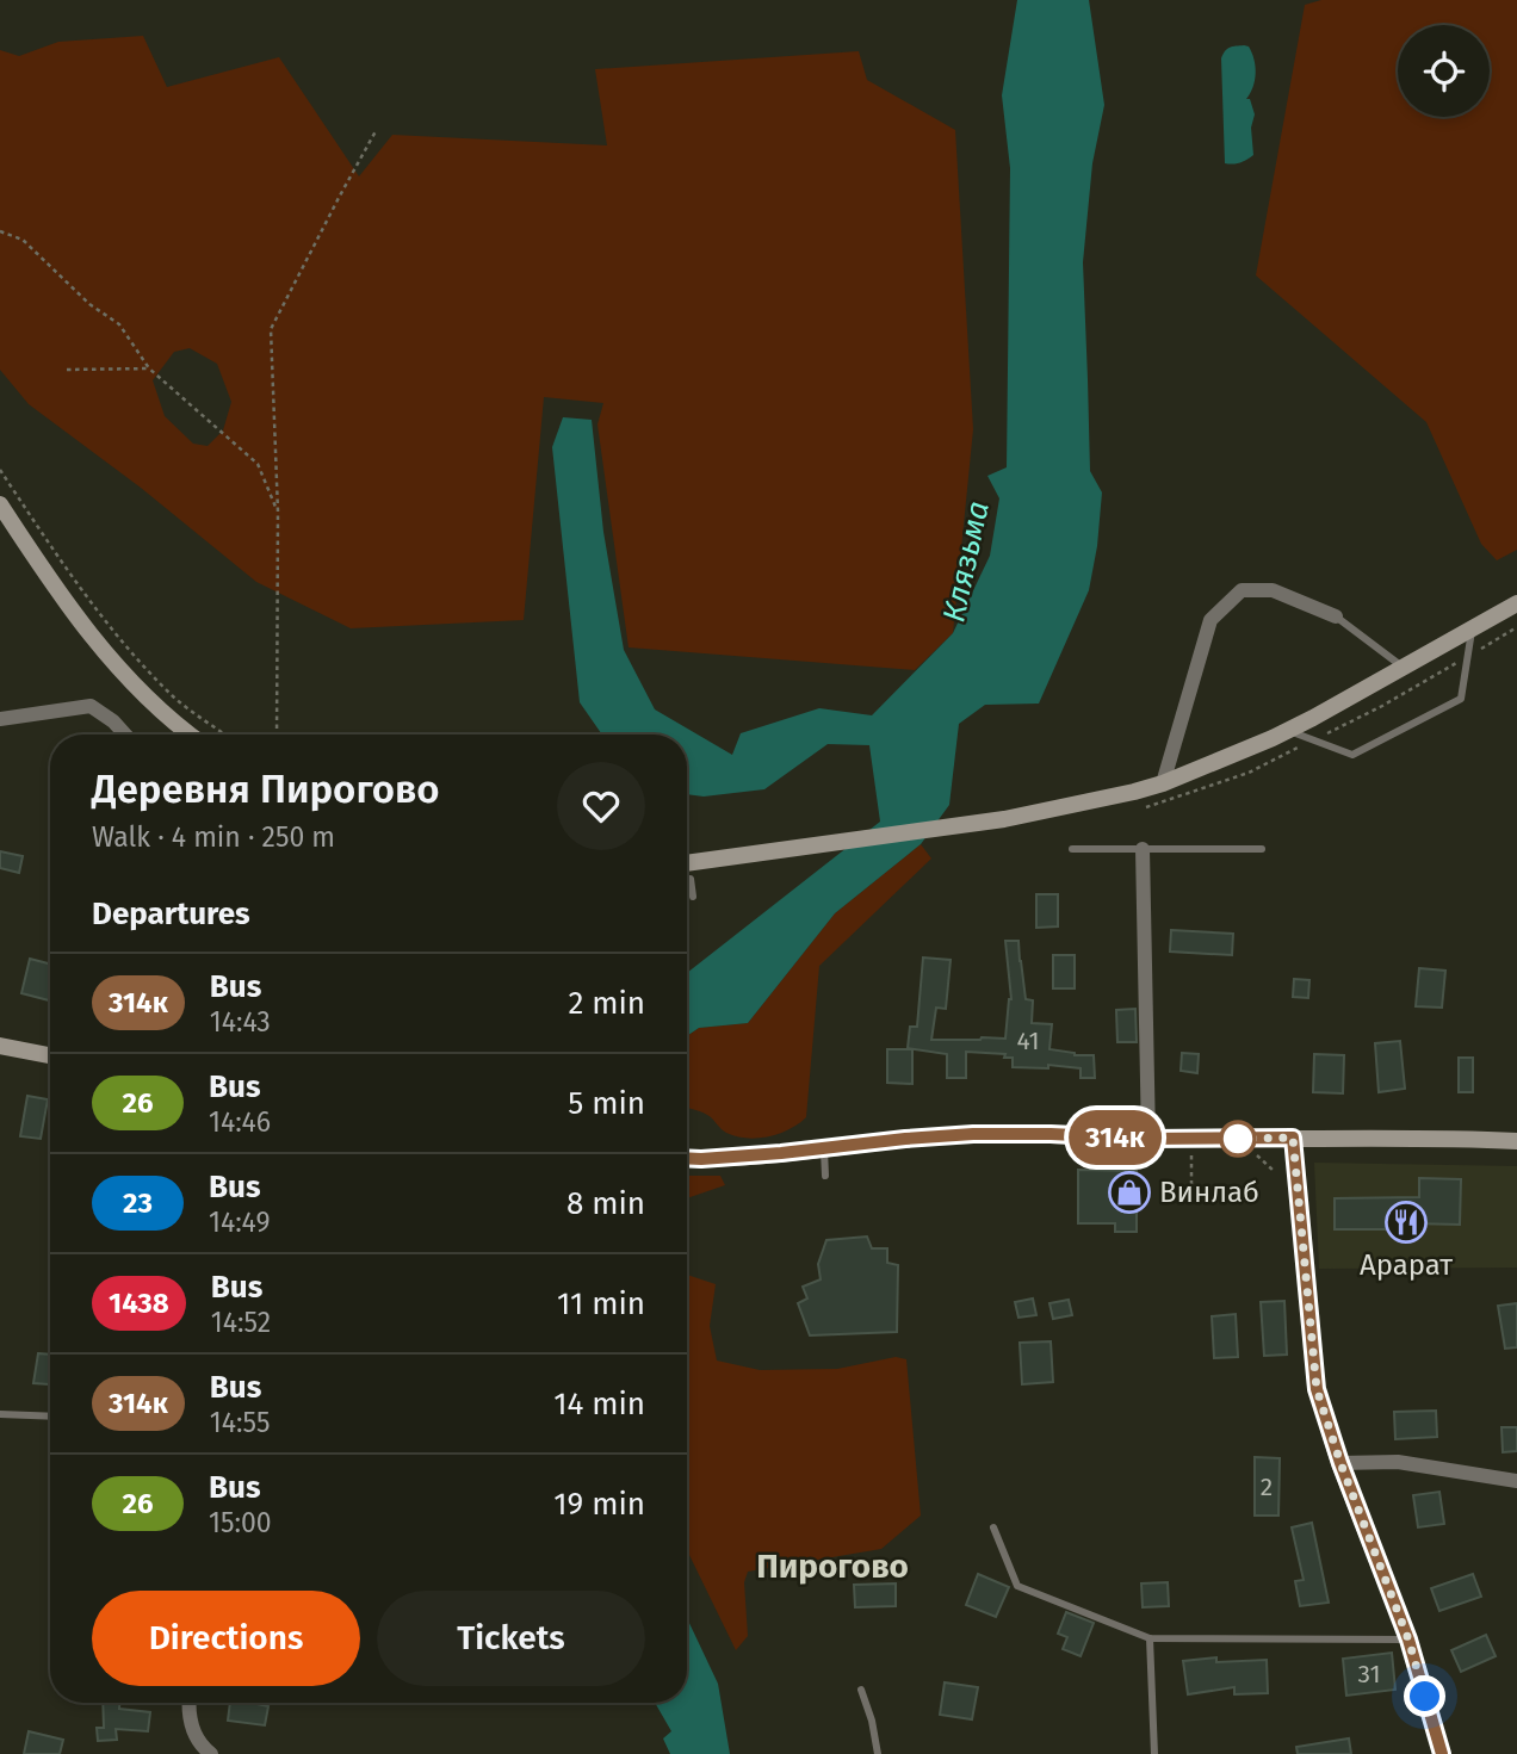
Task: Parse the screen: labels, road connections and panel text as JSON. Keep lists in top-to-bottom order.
{
  "districts": ["Пирогово"],
  "water": ["Клязьма"],
  "places": {
    "shop": ["Винлаб"],
    "restaurant": ["Арарат"]
  },
  "lines": ["bus line 314к"],
  "house_numbers": ["41", "2", "31"],
  "page": {
    "on_map": "314к",
    "heading": [
      ["Деревня Пирогово", "Walk · 4 min · 250 m"],
      "Departures"
    ],
    "list": [
      {
        "mark": "314к",
        "name": "Bus",
        "note": "14:43",
        "value": "2 min"
      },
      {
        "mark": "26",
        "name": "Bus",
        "note": "14:46",
        "value": "5 min"
      },
      {
        "mark": "23",
        "name": "Bus",
        "note": "14:49",
        "value": "8 min"
      },
      {
        "mark": "1438",
        "name": "Bus",
        "note": "14:52",
        "value": "11 min"
      },
      {
        "mark": "314к",
        "name": "Bus",
        "note": "14:55",
        "value": "14 min"
      },
      {
        "mark": "26",
        "name": "Bus",
        "note": "15:00",
        "value": "19 min"
      }
    ],
    "buttons": ["Directions", "Tickets"]
  }
}
